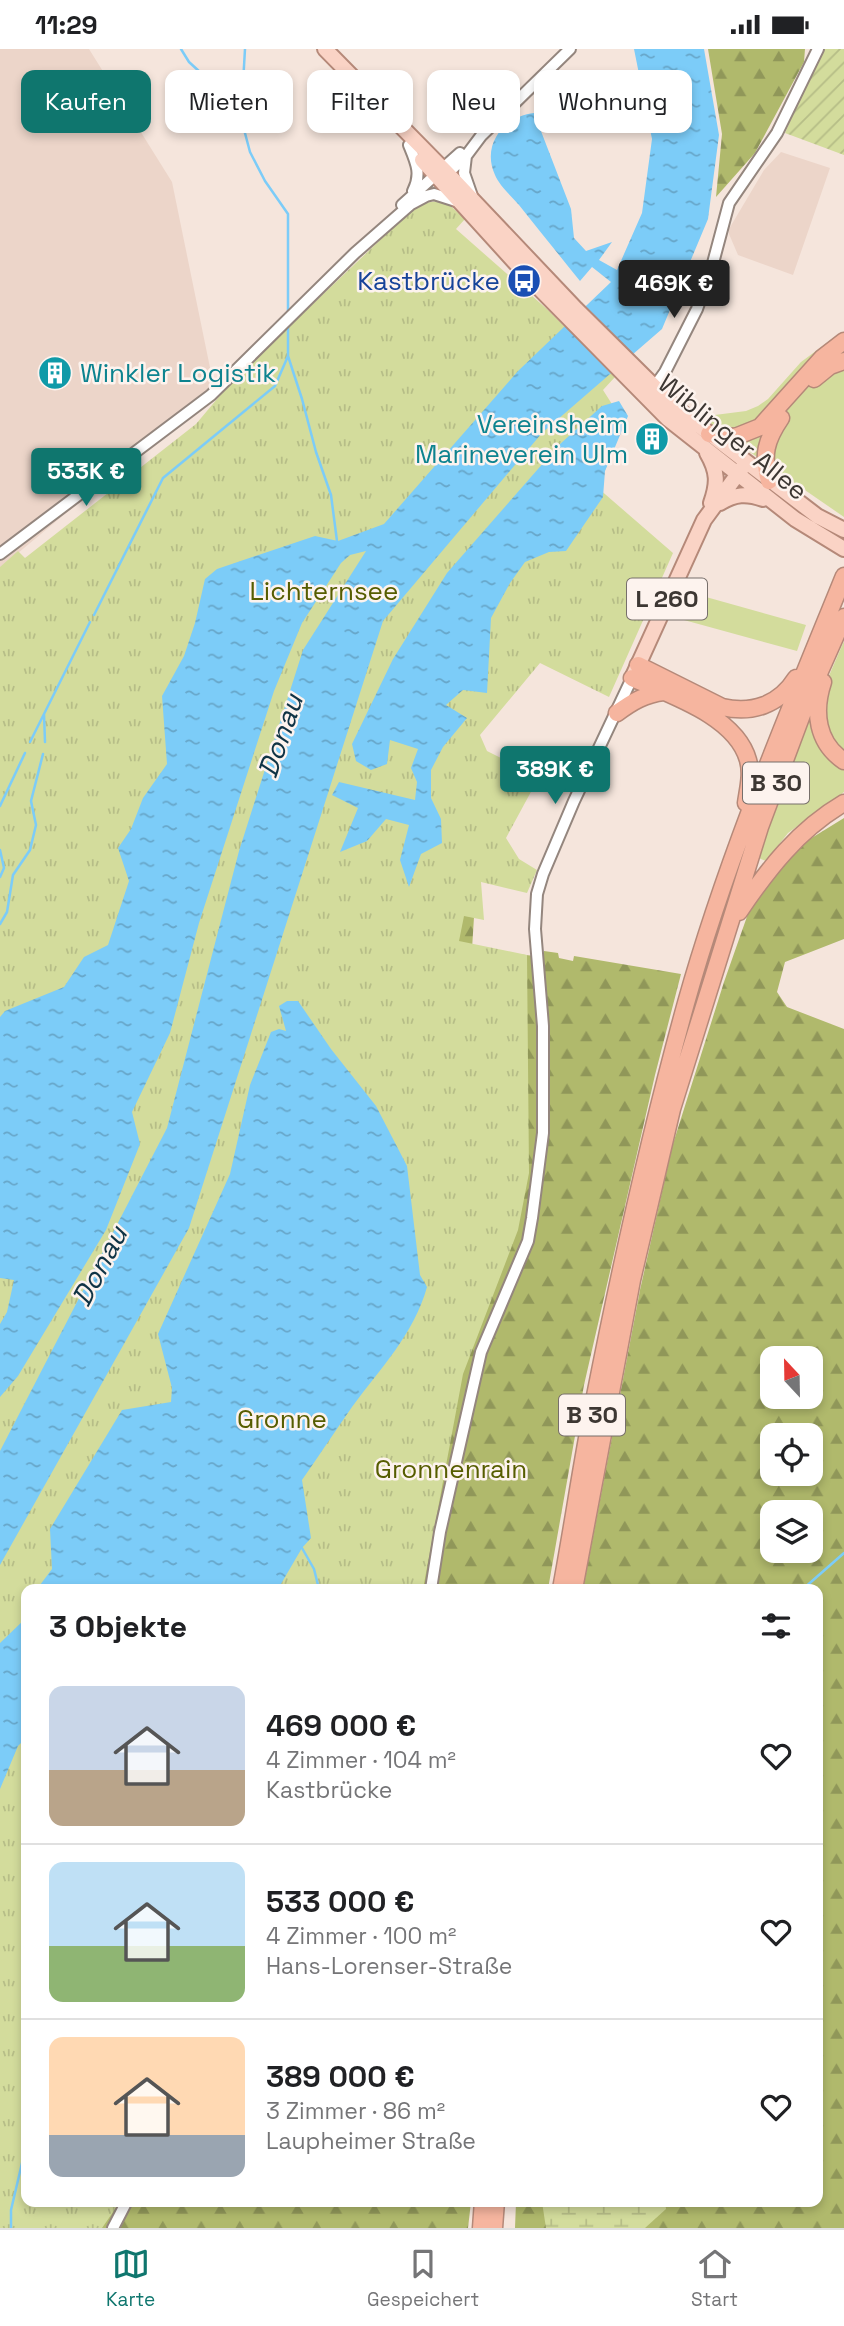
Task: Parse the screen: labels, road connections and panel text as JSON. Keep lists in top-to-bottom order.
{
  "streets": {
    "highway": ["B 30"],
    "main road": ["Wiblinger Allee", "L 260"]
  },
  "water": ["Donau"],
  "parks": ["Lichternsee", "Gronne", "Gronnenrain"],
  "places": {
    "bus stop": ["Kastbrücke"],
    "building": ["Winkler Logistik", "Vereinsheim Marineverein Ulm"]
  },
  "north": "top",
  "page": {
    "status": "11:29",
    "chip": [
      "Kaufen",
      "Mieten",
      "Filter",
      "Neu",
      "Wohnung"
    ],
    "price": ["469K €", "533K €", "389K €"],
    "heading": "3 Objekte",
    "list": [
      {
        "name": "469 000 €",
        "note": "4 Zimmer · 104 m² · Kastbrücke"
      },
      {
        "name": "533 000 €",
        "note": "4 Zimmer · 100 m² · Hans-Lorenser-Straße"
      },
      {
        "name": "389 000 €",
        "note": "3 Zimmer · 86 m² · Laupheimer Straße"
      }
    ],
    "tabs": ["Karte", "Gespeichert", "Start"]
  }
}
